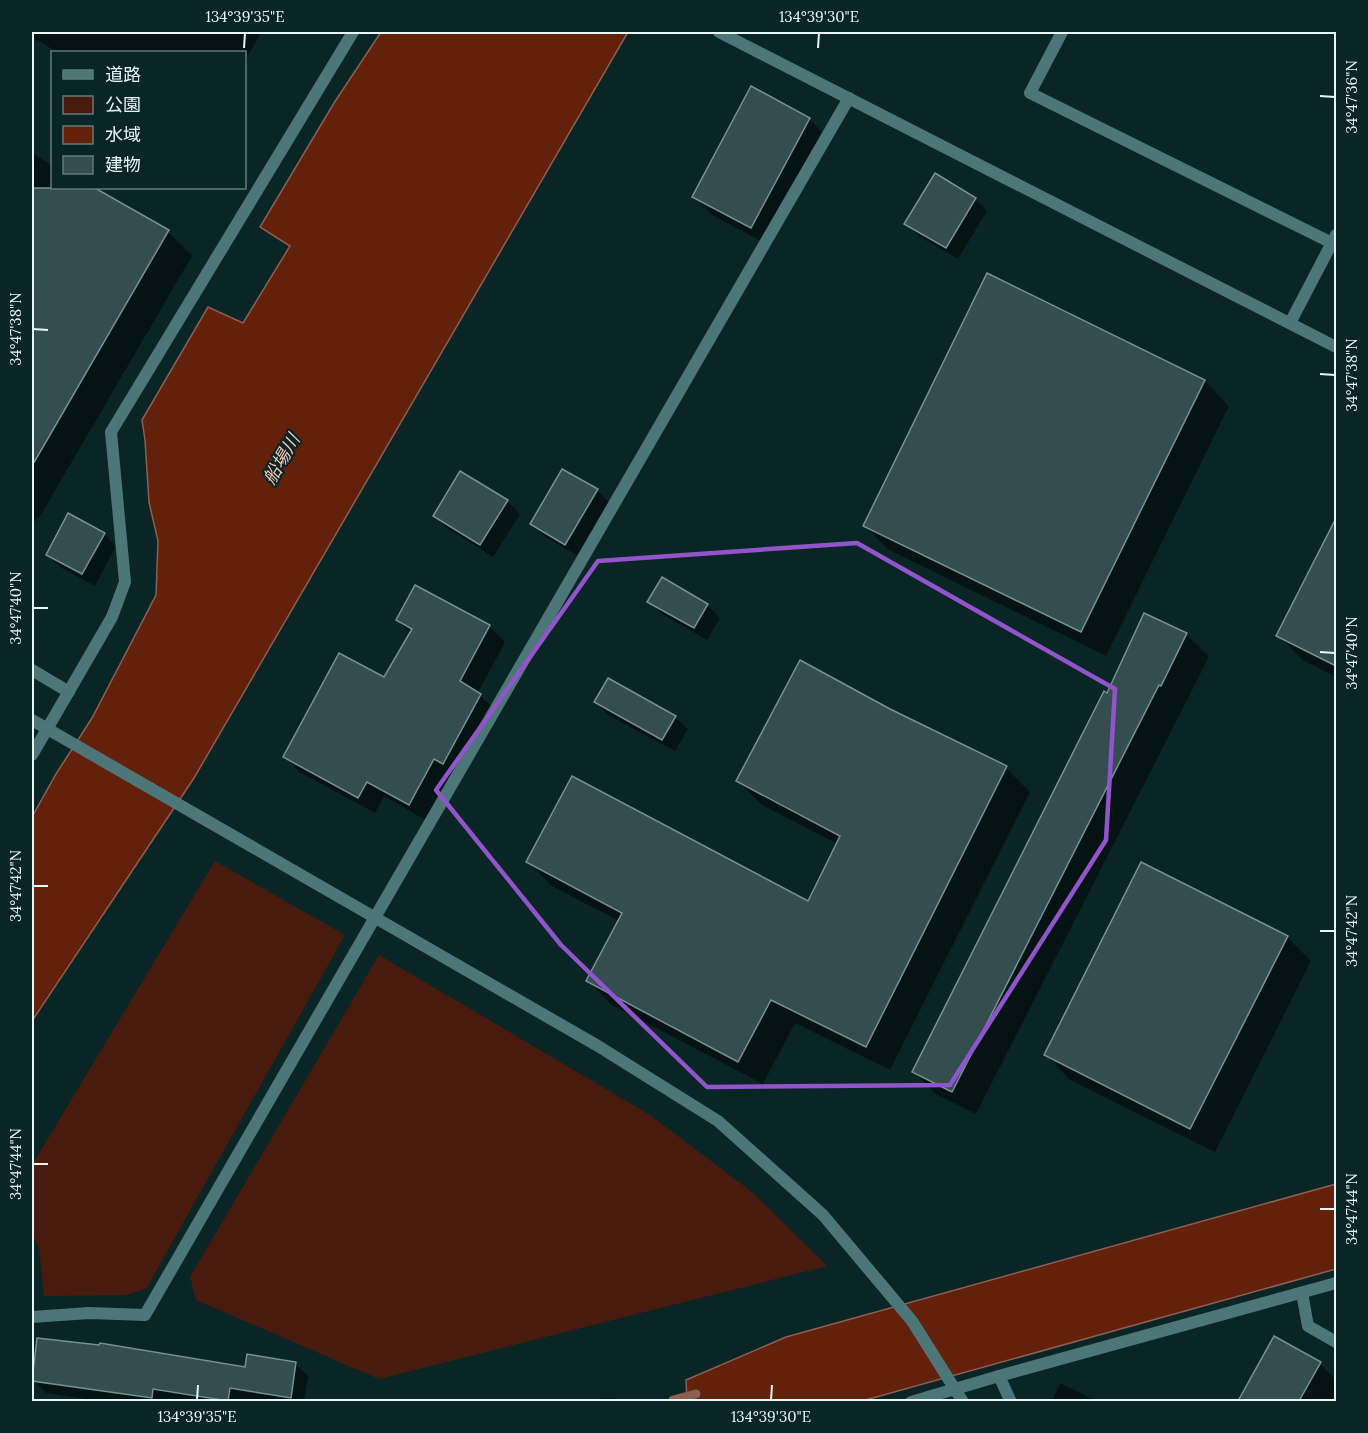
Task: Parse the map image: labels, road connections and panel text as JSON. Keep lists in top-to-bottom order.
{
  "water": ["船場川"],
  "legend": [
    "道路",
    "公園",
    "水域",
    "建物"
  ],
  "coordinates": [
    "134°39'35\"E",
    "134°39'30\"E",
    "34°47'36\"N",
    "34°47'38\"N",
    "34°47'40\"N",
    "34°47'42\"N",
    "34°47'44\"N"
  ]
}
